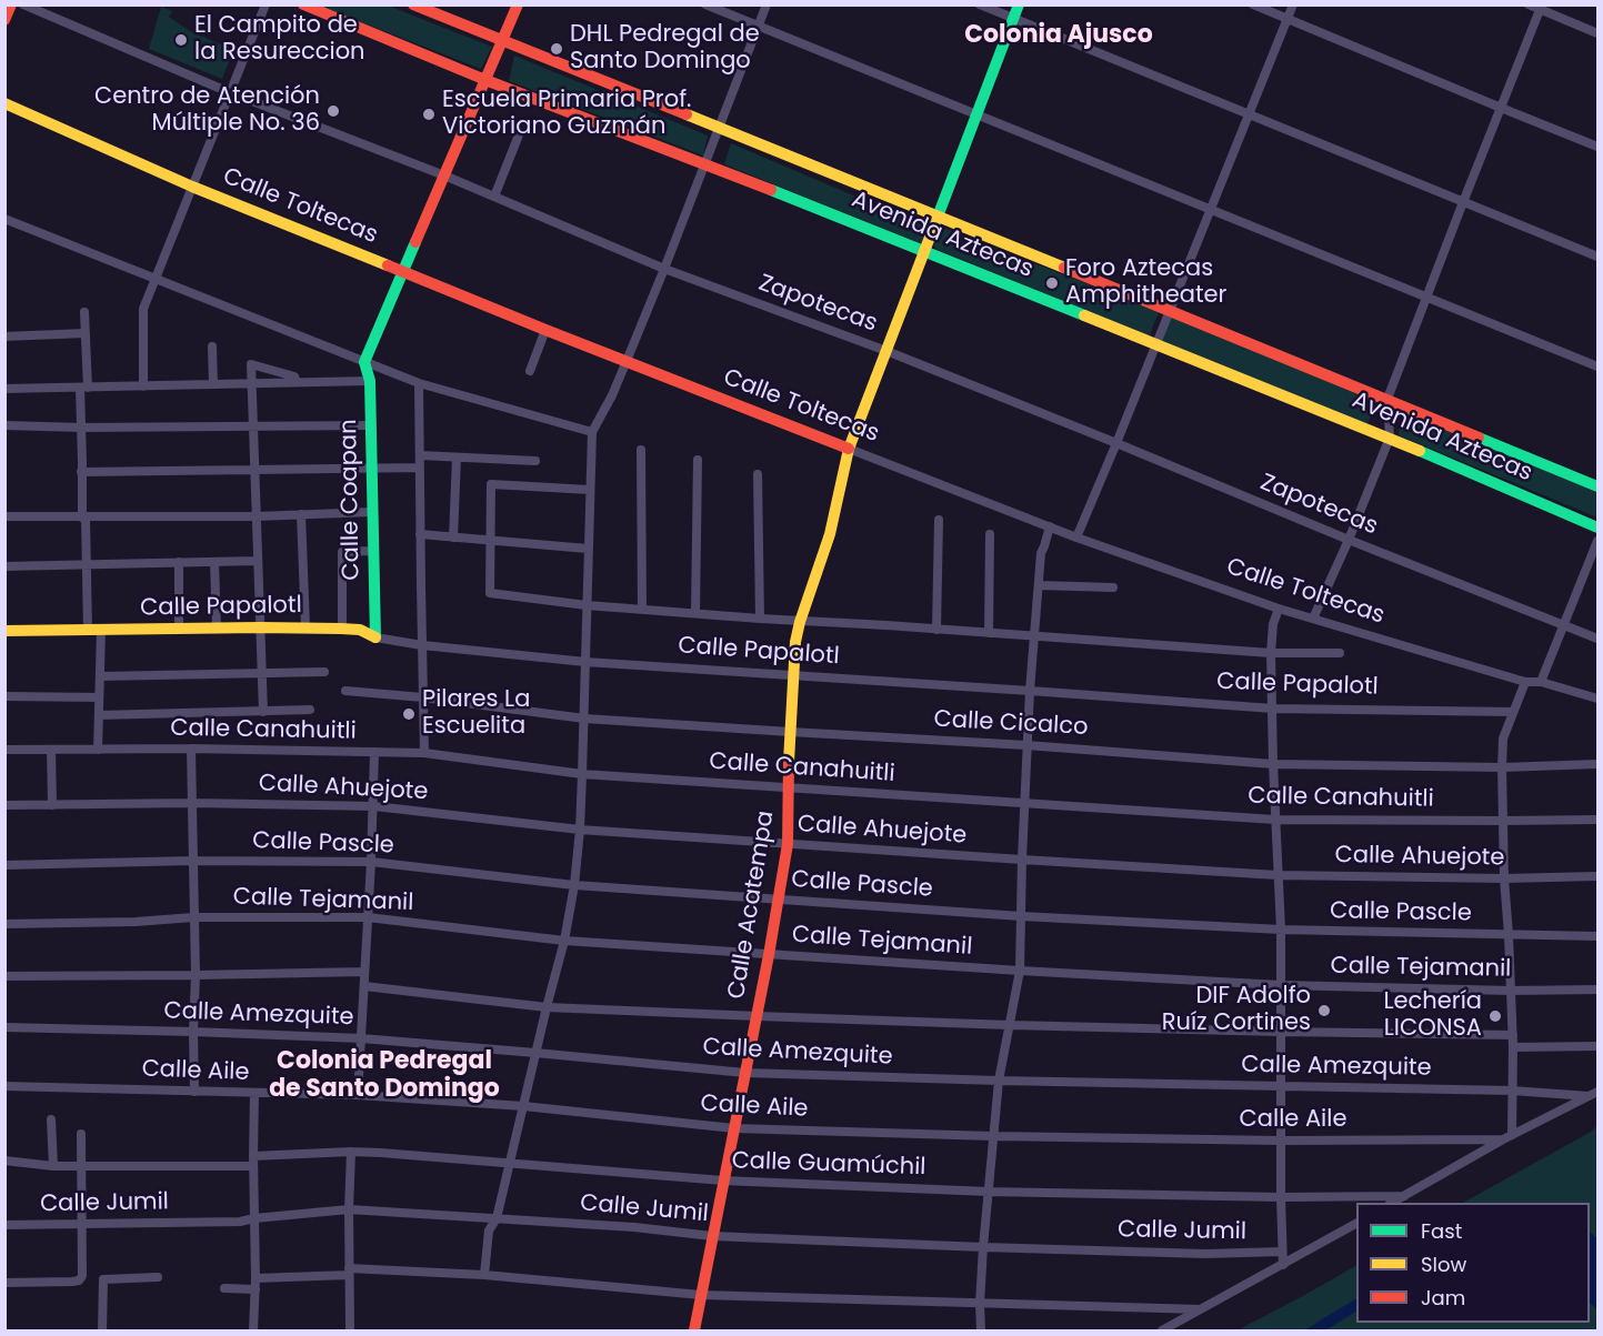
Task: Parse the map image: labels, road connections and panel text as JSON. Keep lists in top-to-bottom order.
{
  "streets": {
    "street": [
      "Calle Toltecas",
      "Avenida Aztecas",
      "Zapotecas",
      "Calle Coapan",
      "Calle Papalotl",
      "Calle Cicalco",
      "Calle Canahuitli",
      "Calle Ahuejote",
      "Calle Pascle",
      "Calle Tejamanil",
      "Calle Acatempa",
      "Calle Amezquite",
      "Calle Aile",
      "Calle Guamúchil",
      "Calle Jumil"
    ]
  },
  "crossings": [
    ["Calle Toltecas", "Calle Acatempa"],
    ["Avenida Aztecas", "Calle Acatempa"],
    ["Zapotecas", "Calle Acatempa"],
    ["Calle Coapan", "Calle Papalotl"],
    ["Calle Papalotl", "Calle Acatempa"],
    ["Calle Cicalco", "Calle Acatempa"],
    ["Calle Canahuitli", "Calle Acatempa"],
    ["Calle Ahuejote", "Calle Acatempa"],
    ["Calle Pascle", "Calle Acatempa"],
    ["Calle Tejamanil", "Calle Acatempa"],
    ["Calle Acatempa", "Calle Amezquite"],
    ["Calle Acatempa", "Calle Aile"],
    ["Calle Acatempa", "Calle Guamúchil"],
    ["Calle Acatempa", "Calle Jumil"]
  ],
  "districts": ["Colonia Ajusco", "Colonia Pedregal de Santo Domingo"],
  "places": [
    "El Campito de la Resureccion",
    "DHL Pedregal de Santo Domingo",
    "Centro de Atención Múltiple No. 36",
    "Escuela Primaria Prof. Victoriano Guzmán",
    "Foro Aztecas Amphitheater",
    "Pilares La Escuelita",
    "DIF Adolfo Ruíz Cortines",
    "Lechería LICONSA"
  ],
  "legend": ["Fast", "Slow", "Jam"]
}
